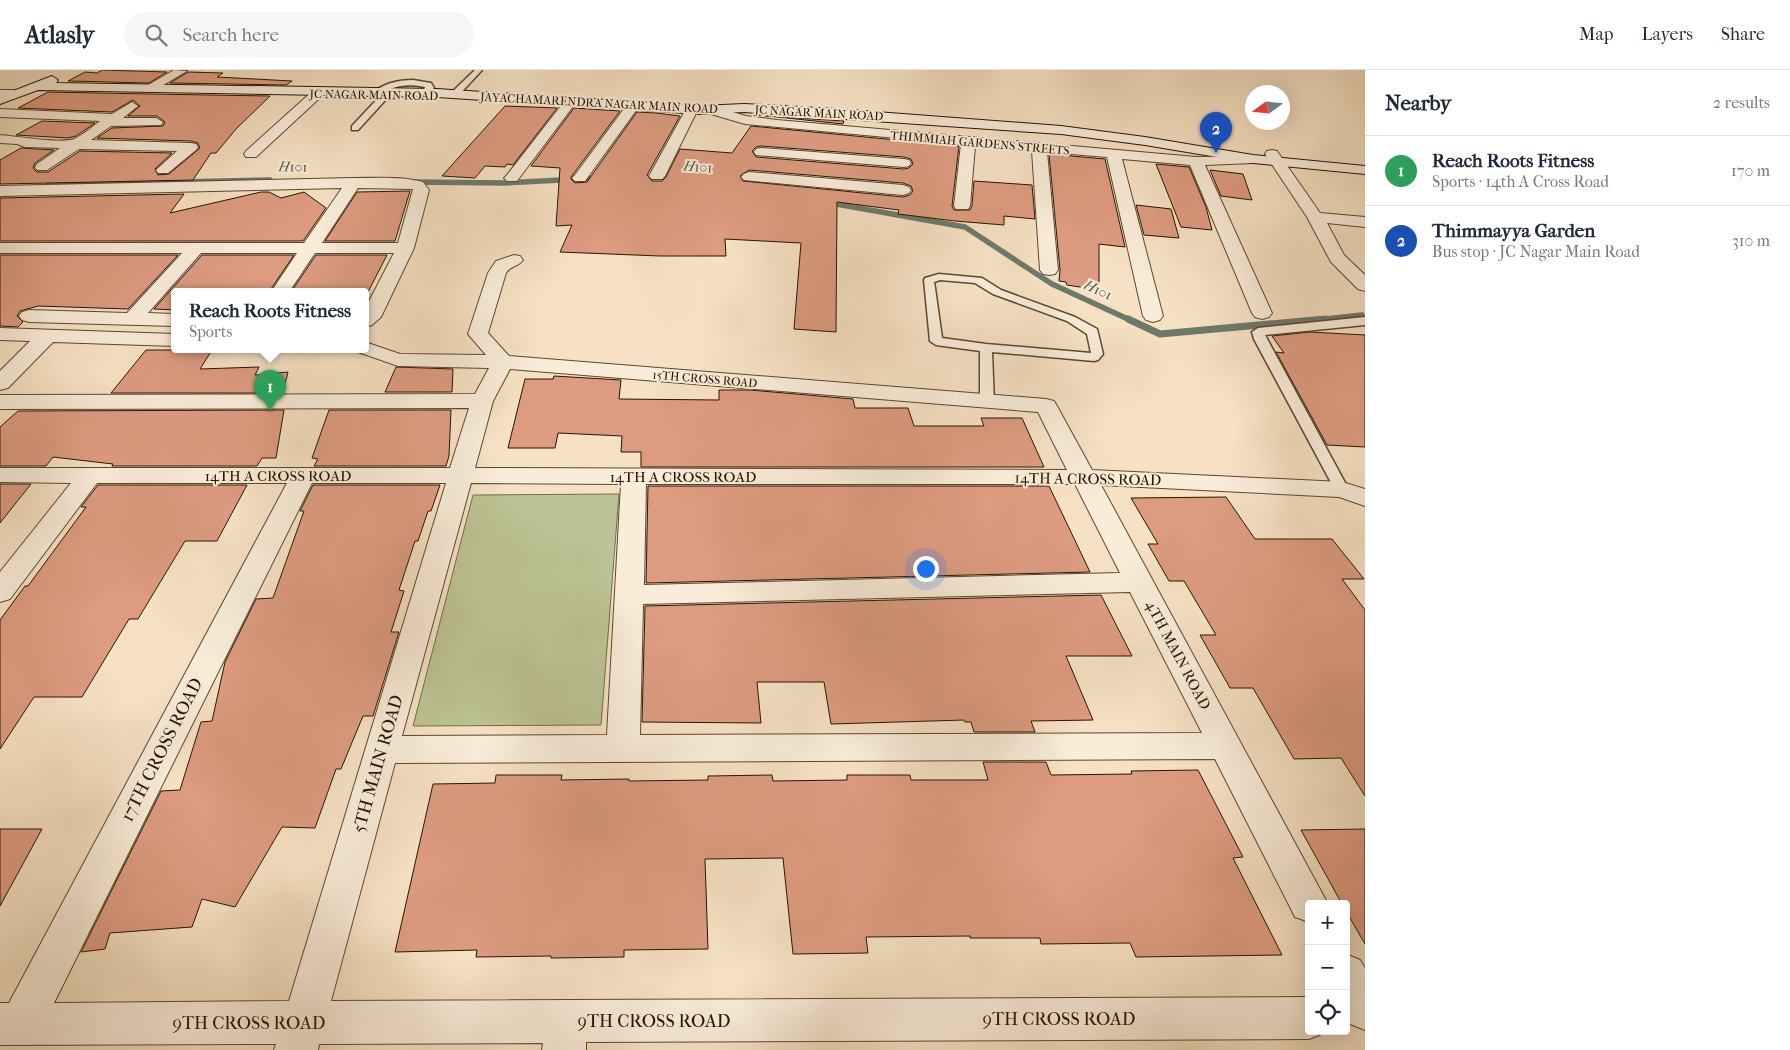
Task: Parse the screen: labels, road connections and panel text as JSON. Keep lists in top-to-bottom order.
{
  "streets": {
    "street": [
      "JC NAGAR MAIN ROAD",
      "JAYACHAMARENDRA NAGAR MAIN ROAD",
      "THIMMIAH GARDENS STREETS",
      "15TH CROSS ROAD",
      "14TH A CROSS ROAD",
      "4TH MAIN ROAD",
      "17TH CROSS ROAD",
      "5TH MAIN ROAD",
      "9TH CROSS ROAD"
    ]
  },
  "crossings": [
    ["JC NAGAR MAIN ROAD", "JAYACHAMARENDRA NAGAR MAIN ROAD"],
    ["JC NAGAR MAIN ROAD", "THIMMIAH GARDENS STREETS"],
    ["JAYACHAMARENDRA NAGAR MAIN ROAD", "THIMMIAH GARDENS STREETS"],
    ["15TH CROSS ROAD", "4TH MAIN ROAD"],
    ["15TH CROSS ROAD", "5TH MAIN ROAD"],
    ["14TH A CROSS ROAD", "4TH MAIN ROAD"],
    ["14TH A CROSS ROAD", "17TH CROSS ROAD"],
    ["14TH A CROSS ROAD", "5TH MAIN ROAD"],
    ["17TH CROSS ROAD", "9TH CROSS ROAD"],
    ["5TH MAIN ROAD", "9TH CROSS ROAD"]
  ],
  "water": ["H101"],
  "north": "left",
  "page": {
    "header": "Atlasly",
    "search": "Search here",
    "nav": ["Map", "Layers", "Share"],
    "heading": ["Nearby", "2 results"],
    "pins": ["2", "1"],
    "list": [
      {
        "mark": "1",
        "name": "Reach Roots Fitness",
        "note": "Sports · 14th A Cross Road",
        "value": "170 m"
      },
      {
        "mark": "2",
        "name": "Thimmayya Garden",
        "note": "Bus stop · JC Nagar Main Road",
        "value": "310 m"
      }
    ],
    "popup": ["Reach Roots Fitness", "Sports"],
    "map_buttons": ["+", "−"]
  }
}
